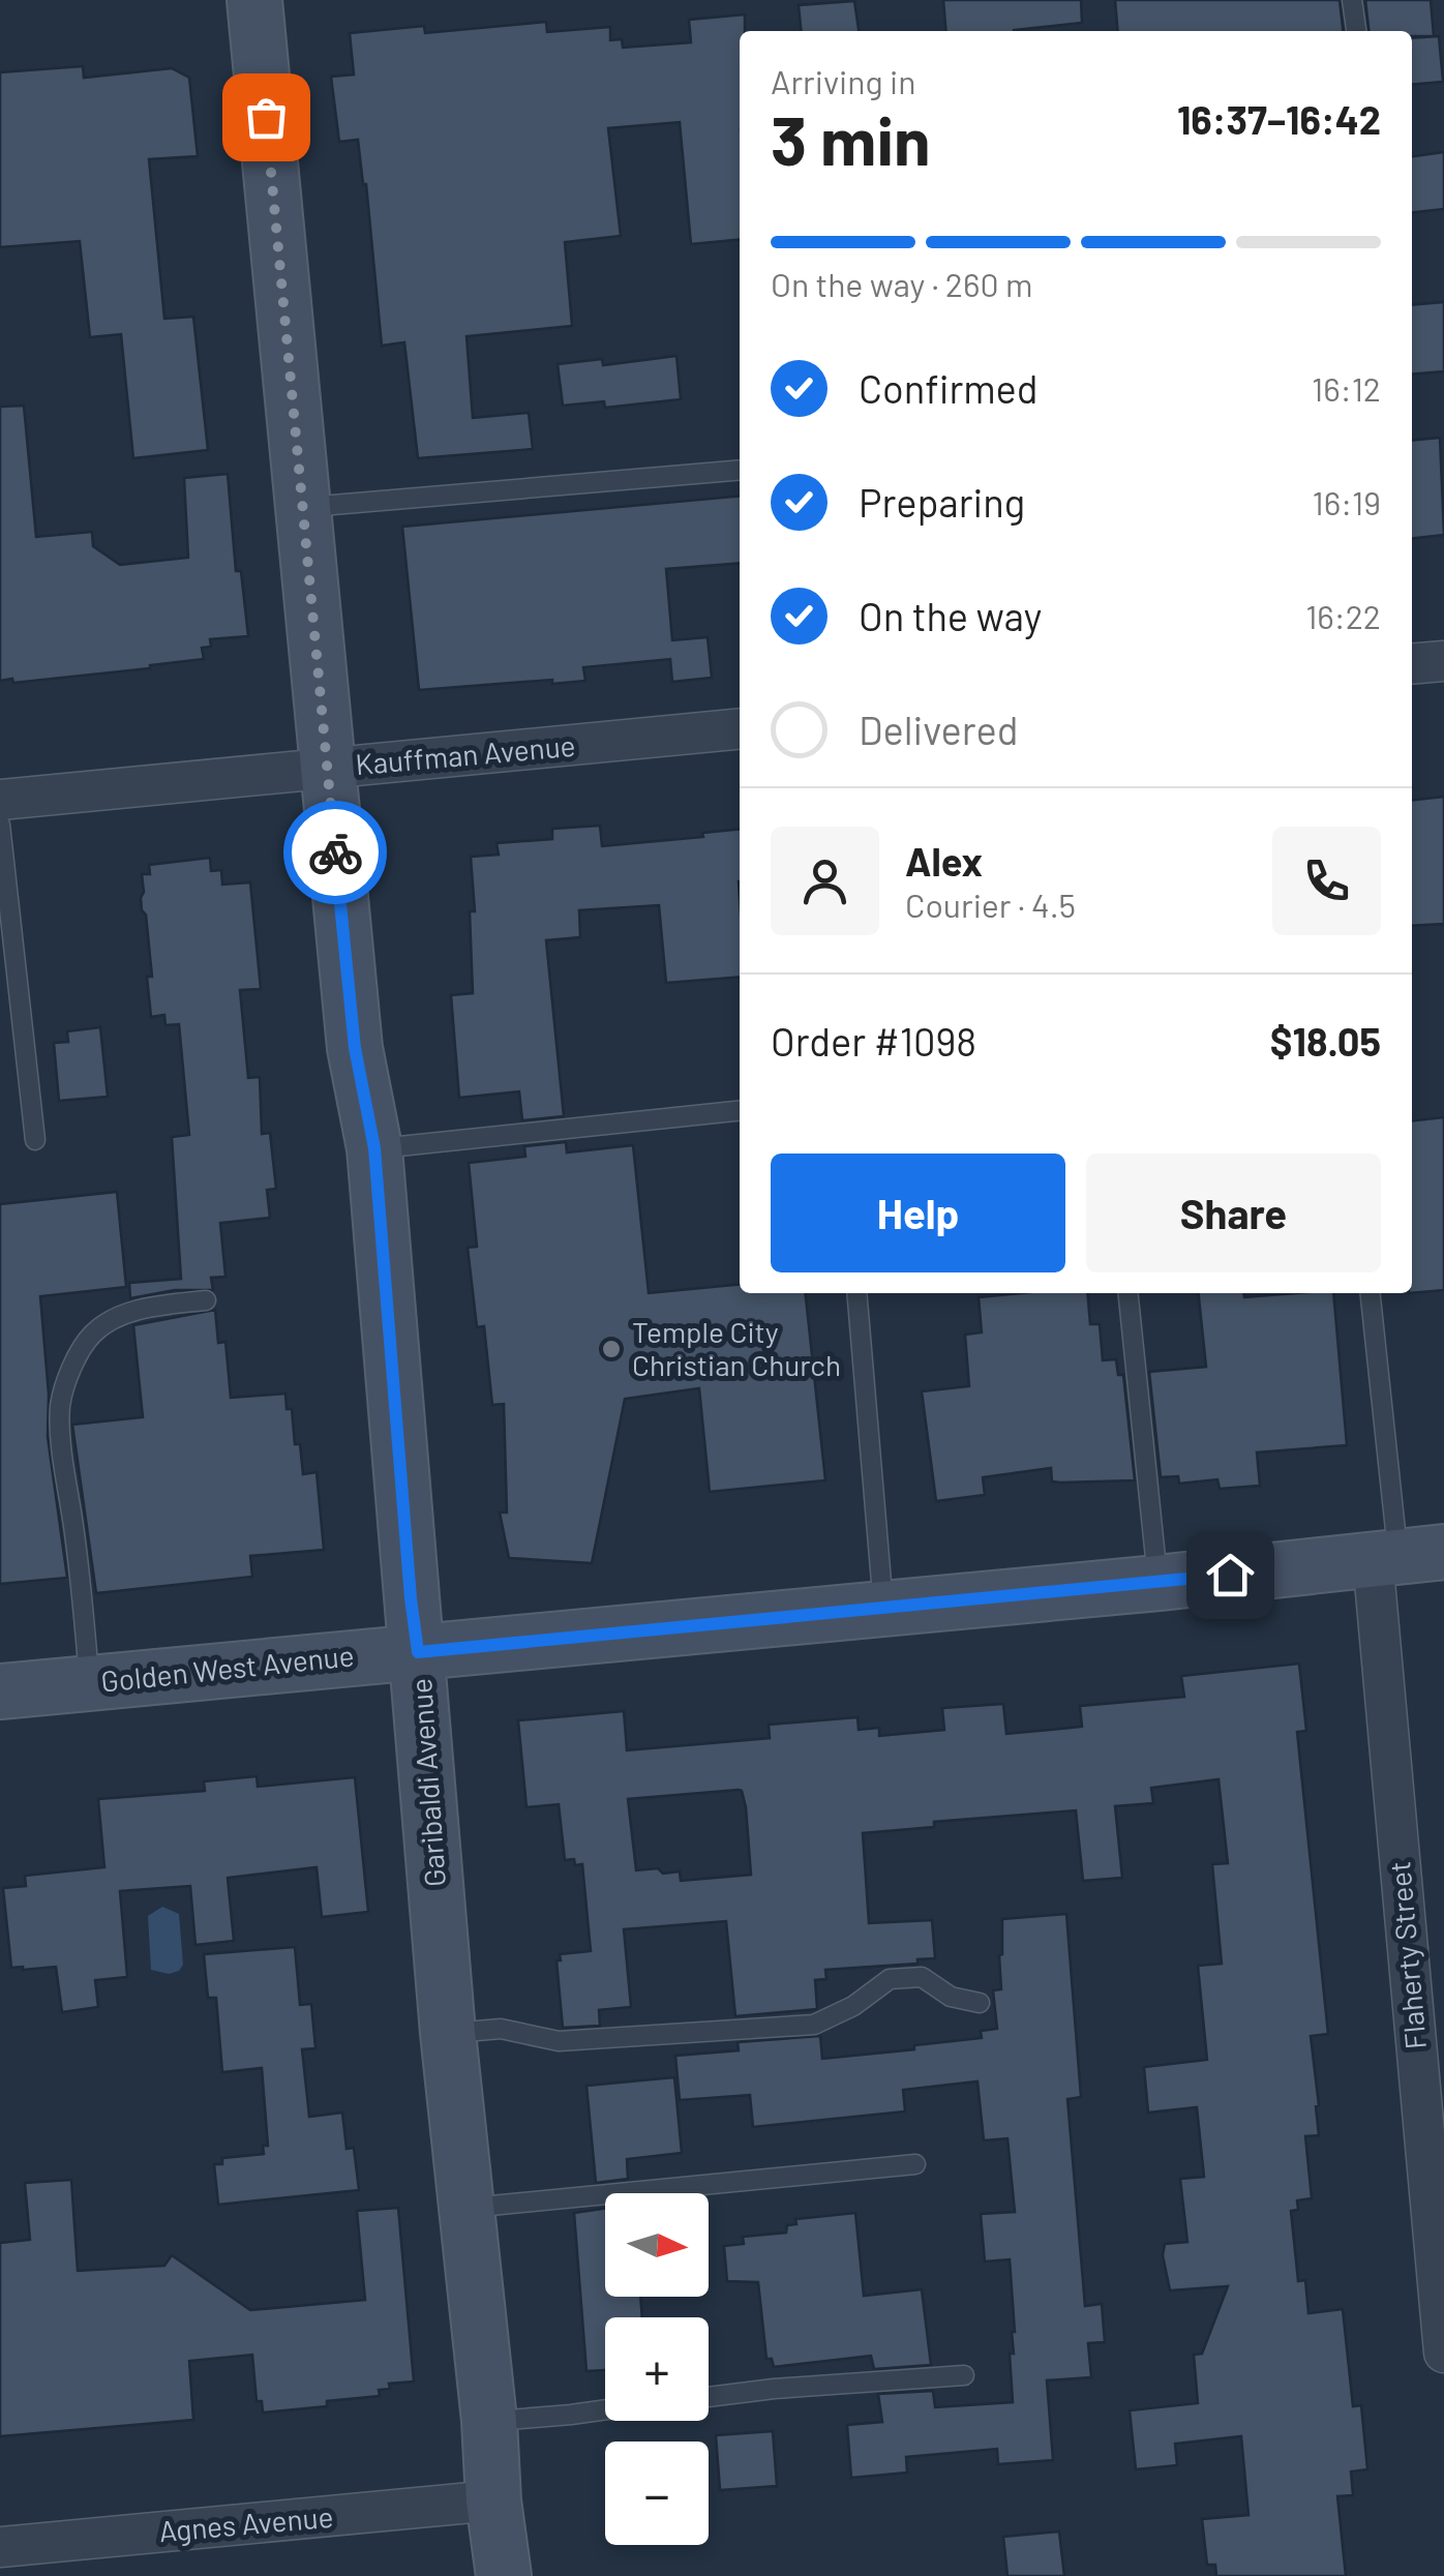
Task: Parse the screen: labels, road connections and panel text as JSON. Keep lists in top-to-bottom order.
{
  "streets": {
    "street": [
      "Kauffman Avenue",
      "Golden West Avenue",
      "Garibaldi Avenue",
      "Flaherty Street",
      "Agnes Avenue"
    ]
  },
  "crossings": [
    ["Kauffman Avenue", "Garibaldi Avenue"],
    ["Golden West Avenue", "Garibaldi Avenue"],
    ["Golden West Avenue", "Flaherty Street"],
    ["Garibaldi Avenue", "Agnes Avenue"]
  ],
  "places": ["Temple City Christian Church"],
  "north": "right",
  "page": {
    "heading": ["3 min", "Arriving in", "16:37–16:42"],
    "panel": [
      "Alex",
      "Courier · 4.5",
      "Order #1098",
      "$18.05"
    ],
    "bar": "On the way · 260 m",
    "list": [
      ["Confirmed", "16:12"],
      ["Preparing", "16:19"],
      ["On the way", "16:22"],
      "Delivered"
    ],
    "buttons": ["Help", "Share"],
    "map_buttons": ["+", "−"]
  }
}
